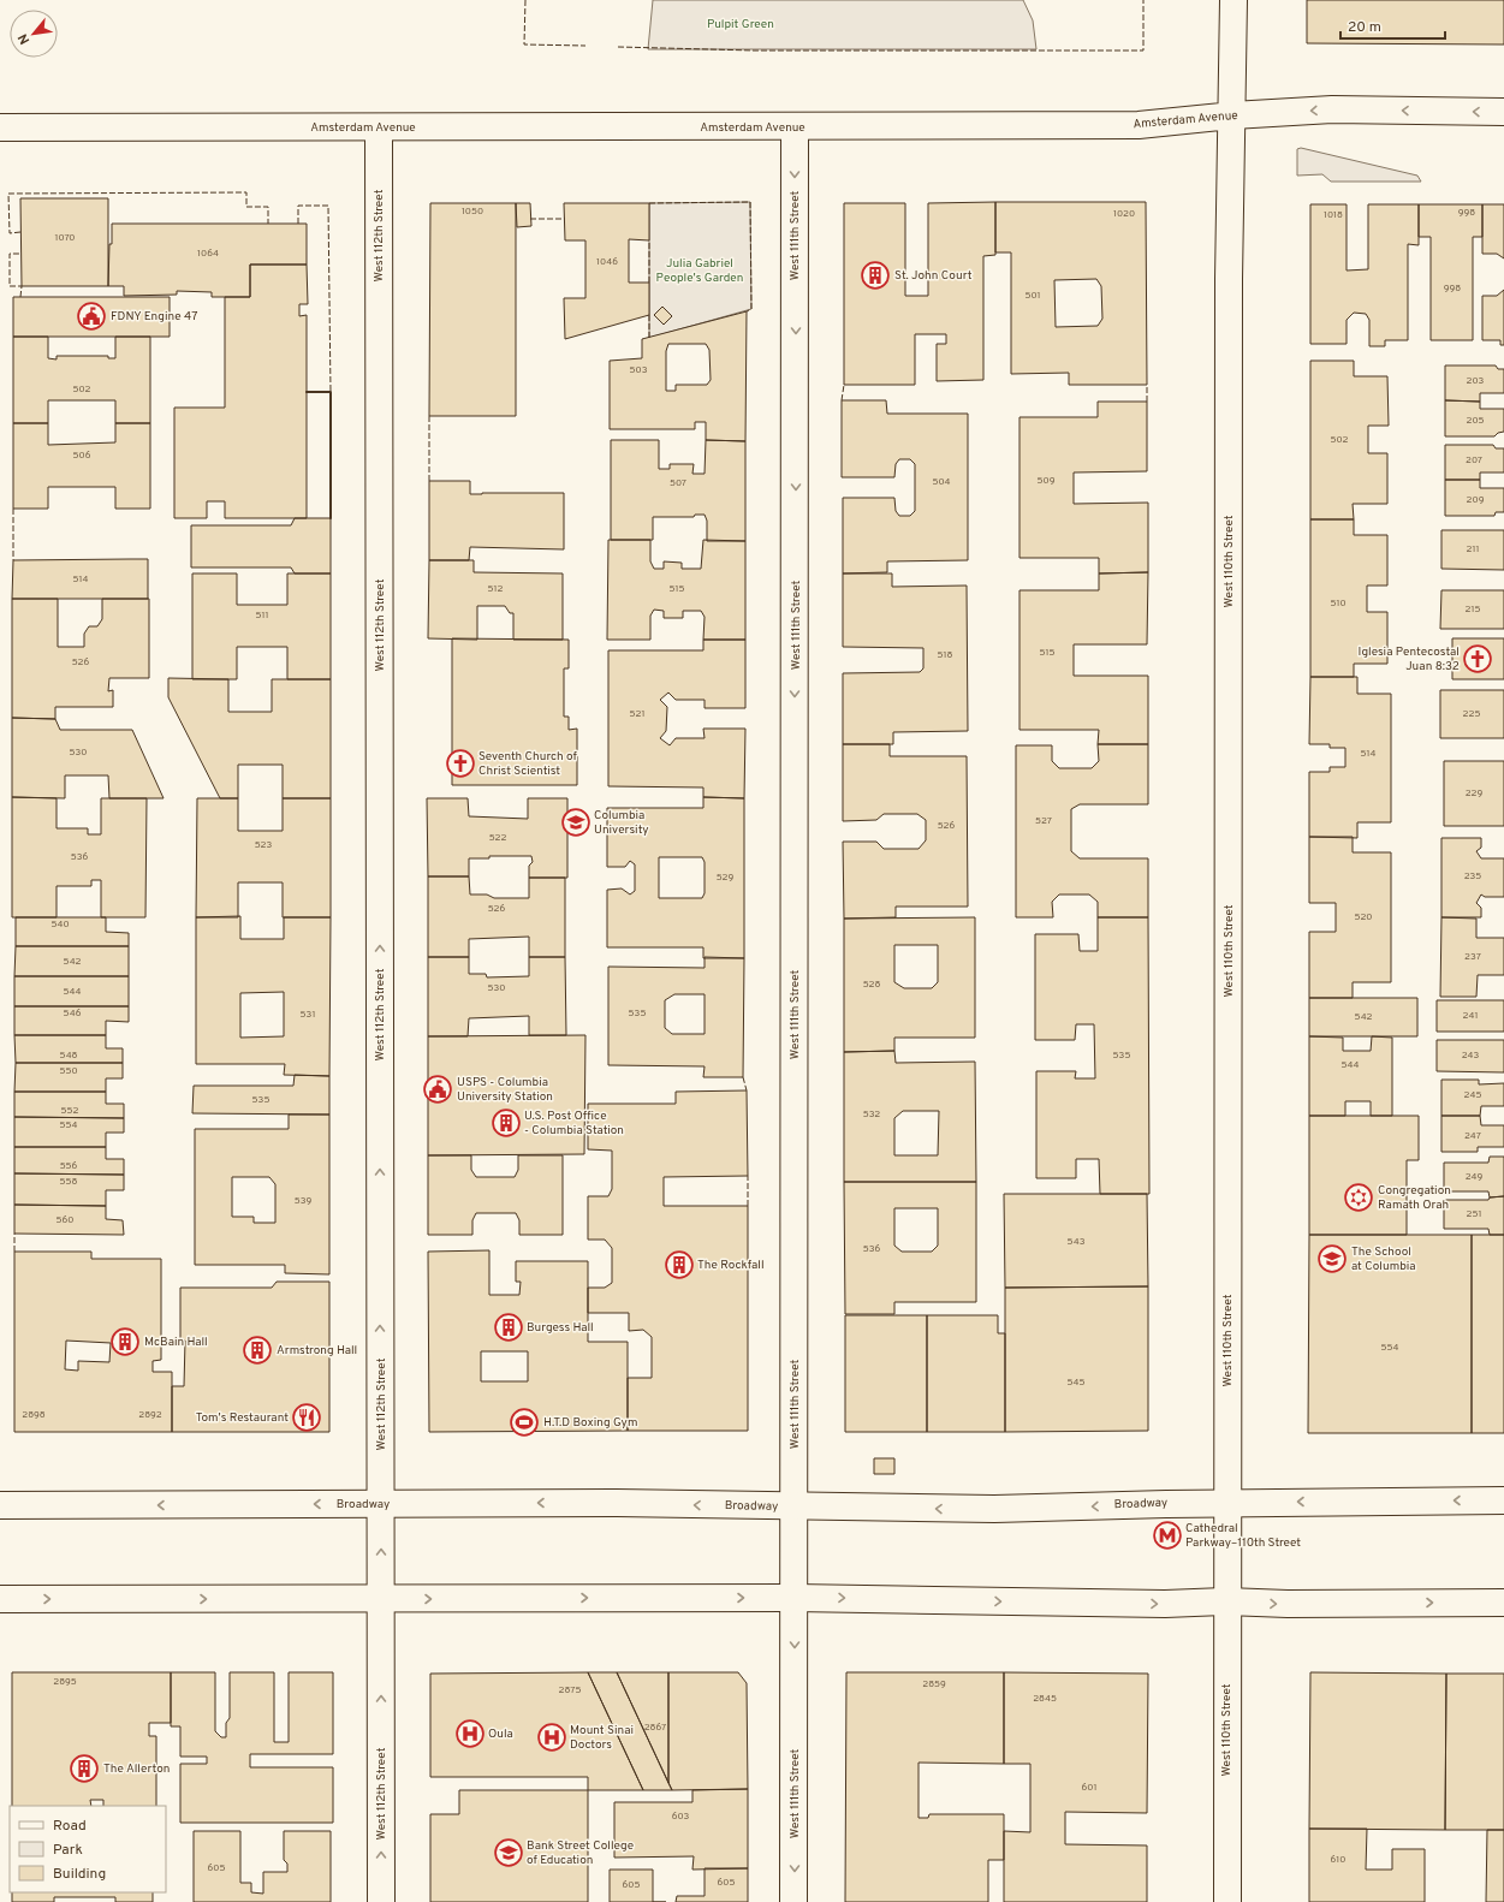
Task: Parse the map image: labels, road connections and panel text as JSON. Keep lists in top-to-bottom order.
{
  "streets": {
    "main road": [
      "Amsterdam Avenue",
      "West 112th Street",
      "West 111th Street",
      "West 110th Street",
      "Broadway"
    ]
  },
  "crossings": [
    ["Amsterdam Avenue", "West 112th Street"],
    ["Amsterdam Avenue", "West 111th Street"],
    ["Amsterdam Avenue", "West 110th Street"],
    ["West 112th Street", "Broadway"],
    ["West 111th Street", "Broadway"],
    ["West 110th Street", "Broadway"]
  ],
  "one_way": ["West 112th Street", "West 111th Street"],
  "parks": ["Pulpit Green", "Julia Gabriel People's Garden"],
  "places": {
    "building": [
      "St. John Court",
      "U.S. Post Office - Columbia Station",
      "The Rockfall",
      "Burgess Hall",
      "McBain Hall",
      "Armstrong Hall",
      "The Allerton"
    ],
    "public building": ["FDNY Engine 47", "USPS - Columbia University Station"],
    "church": ["Iglesia Pentecostal Juan 8:32", "Seventh Church of Christ Scientist"],
    "school or university": ["Columbia University", "The School at Columbia", "Bank Street College of Education"],
    "synagogue": ["Congregation Ramath Orah"],
    "restaurant": ["Tom's Restaurant"],
    "sports": ["H.T.D Boxing Gym"],
    "metro station": ["Cathedral Parkway–110th Street"],
    "hospital": ["Oula", "Mount Sinai Doctors"]
  },
  "house_numbers": [
    "1050",
    "998",
    "1020",
    "1018",
    "1070",
    "1064",
    "1046",
    "998",
    "501",
    "503",
    "203",
    "502",
    "205",
    "502",
    "506",
    "207",
    "509",
    "504",
    "507",
    "209",
    "211",
    "514",
    "512",
    "515",
    "510",
    "215",
    "511",
    "515",
    "518",
    "526",
    "521",
    "225",
    "530",
    "514",
    "229",
    "527",
    "526",
    "522",
    "523",
    "536",
    "235",
    "529",
    "526",
    "520",
    "540",
    "237",
    "542",
    "528",
    "530",
    "544",
    "546",
    "535",
    "531",
    "241",
    "542",
    "548",
    "535",
    "243",
    "544",
    "550",
    "245",
    "535",
    "552",
    "532",
    "554",
    "247",
    "556",
    "249",
    "558",
    "539",
    "251",
    "560",
    "543",
    "536",
    "554",
    "545",
    "2898",
    "2892",
    "2895",
    "2859",
    "2875",
    "2845",
    "2867",
    "601",
    "603",
    "610",
    "605",
    "605",
    "605"
  ],
  "legend": ["Road", "Park", "Building"],
  "scale_bar": "20 m",
  "north": "bottom left"
}
